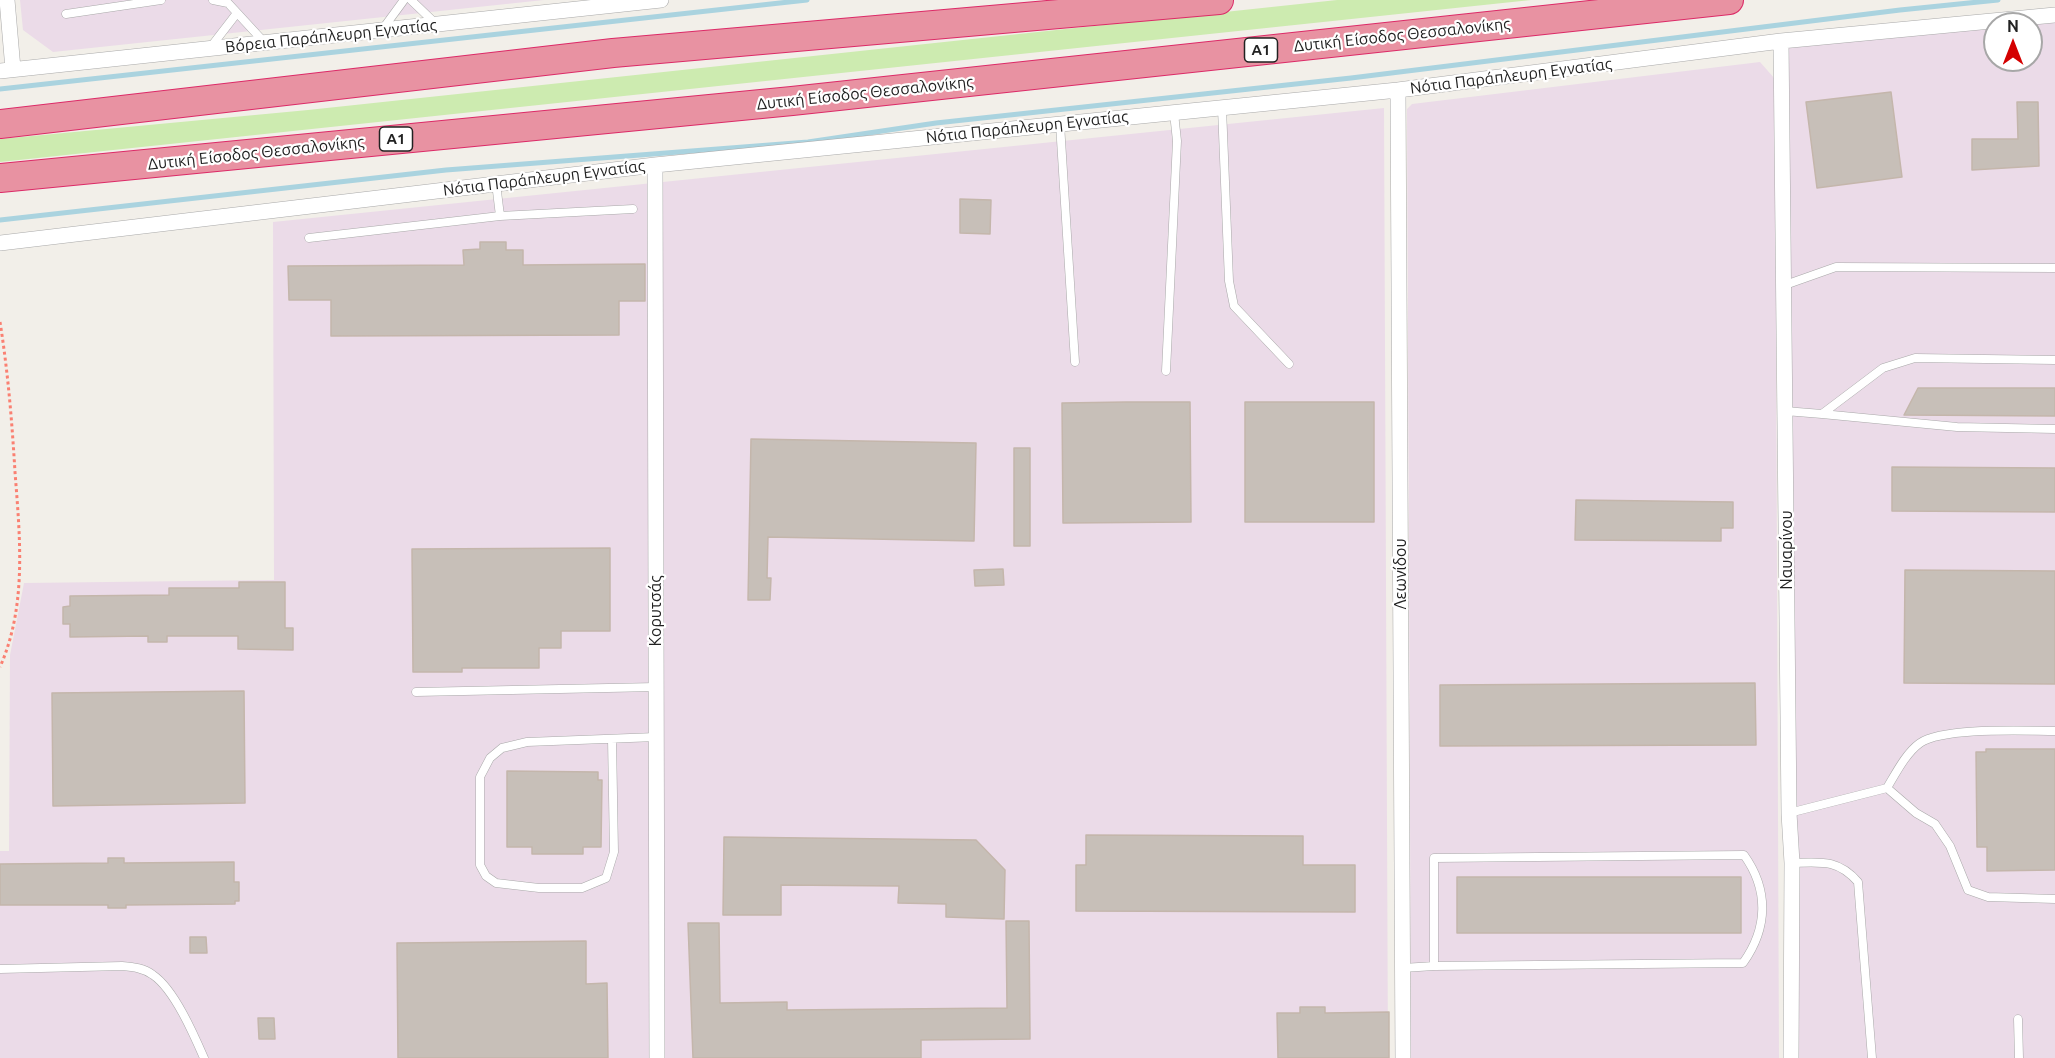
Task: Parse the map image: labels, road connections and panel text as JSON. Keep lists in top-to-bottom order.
{
  "streets": {
    "highway": ["Δυτική Είσοδος Θεσσαλονίκης", "Α1"],
    "street": [
      "Βόρεια Παράπλευρη Εγνατίας",
      "Νότια Παράπλευρη Εγνατίας",
      "Ναυαρίνου",
      "Λεωνίδου",
      "Κορυτσάς"
    ]
  },
  "crossings": [
    ["Νότια Παράπλευρη Εγνατίας", "Ναυαρίνου"],
    ["Νότια Παράπλευρη Εγνατίας", "Λεωνίδου"],
    ["Νότια Παράπλευρη Εγνατίας", "Κορυτσάς"]
  ],
  "north": "top"
}
